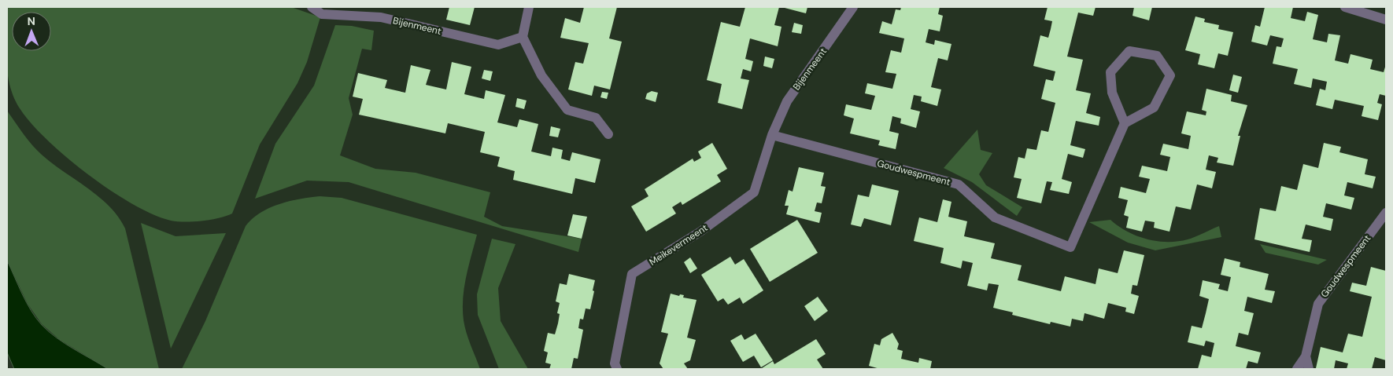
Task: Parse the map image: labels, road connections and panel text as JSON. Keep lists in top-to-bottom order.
{
  "streets": {
    "street": ["Bijenmeent", "Goudwespmeent", "Meikevermeent"]
  },
  "crossings": [
    ["Bijenmeent", "Goudwespmeent"],
    ["Bijenmeent", "Meikevermeent"],
    ["Goudwespmeent", "Meikevermeent"]
  ],
  "north": "top"
}
